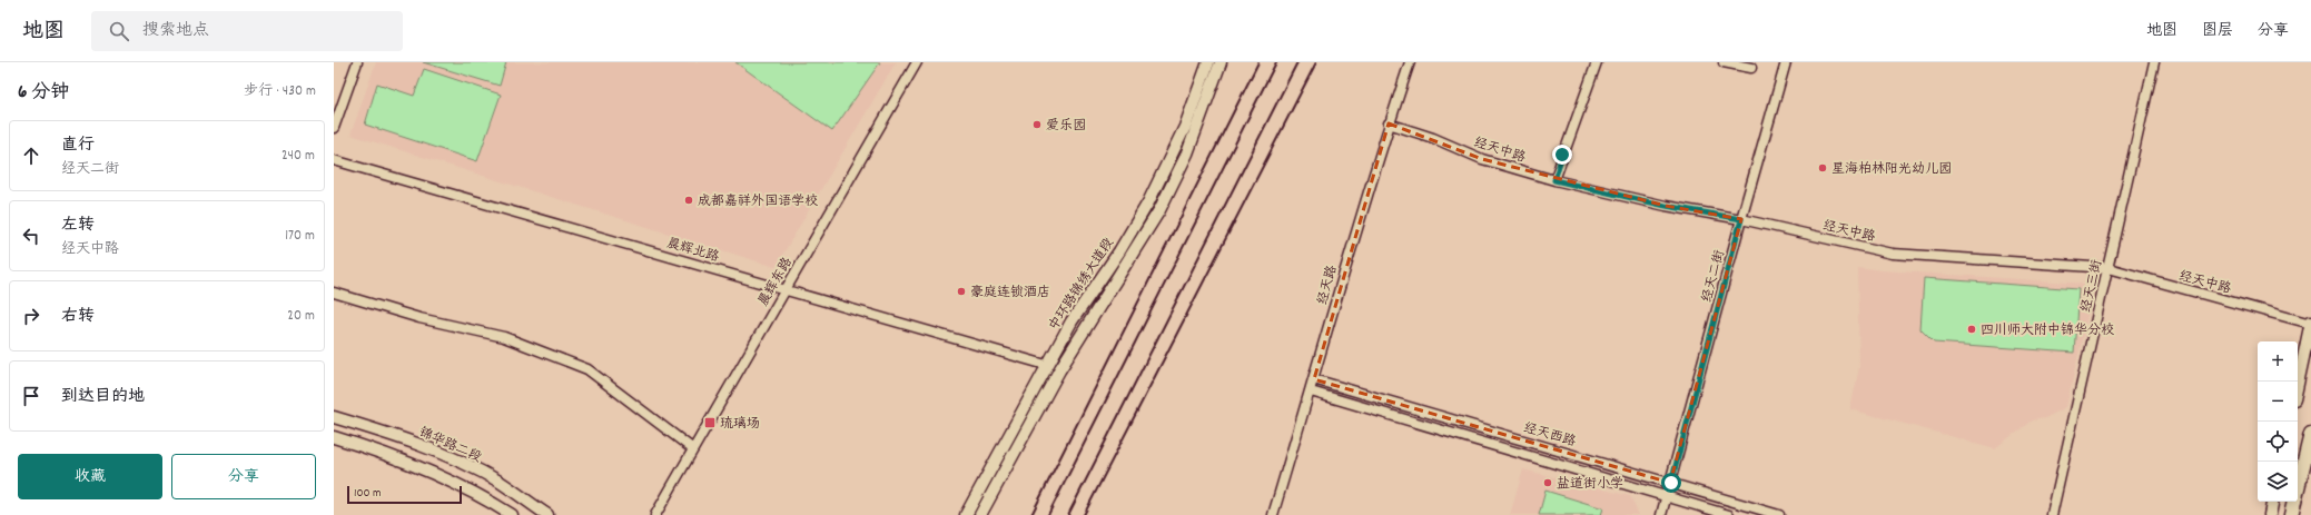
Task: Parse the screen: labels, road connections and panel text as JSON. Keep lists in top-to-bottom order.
{
  "streets": {
    "main road": ["中环路锦绣大道段", "锦华路二段"],
    "street": [
      "经天中路",
      "晨辉北路",
      "经天二街",
      "晨辉东路",
      "经天路",
      "经天三街",
      "经天西路"
    ]
  },
  "crossings": [
    ["经天中路", "经天二街"],
    ["经天中路", "经天路"],
    ["经天中路", "经天三街"],
    ["晨辉北路", "晨辉东路"],
    ["晨辉北路", "中环路锦绣大道段"],
    ["经天二街", "经天西路"],
    ["经天路", "经天西路"]
  ],
  "places": {
    "other": [
      "爱乐园",
      "星海柏林阳光幼儿园",
      "成都嘉祥外国语学校",
      "豪庭连锁酒店",
      "四川师大附中锦华分校",
      "盐道街小学"
    ],
    "transit": ["琉璃场"]
  },
  "scale_bar": "100 m",
  "page": {
    "header": "地图",
    "search": "搜索地点",
    "nav": ["地图", "图层", "分享"],
    "heading": ["6 分钟", "步行 · 430 m"],
    "list": [
      ["直行", "经天二街", "240 m"],
      ["左转", "经天中路", "170 m"],
      ["右转", "20 m"],
      "到达目的地"
    ],
    "map_buttons": ["+", "−"],
    "buttons": ["收藏", "分享"],
    "scale": "100 m"
  }
}
